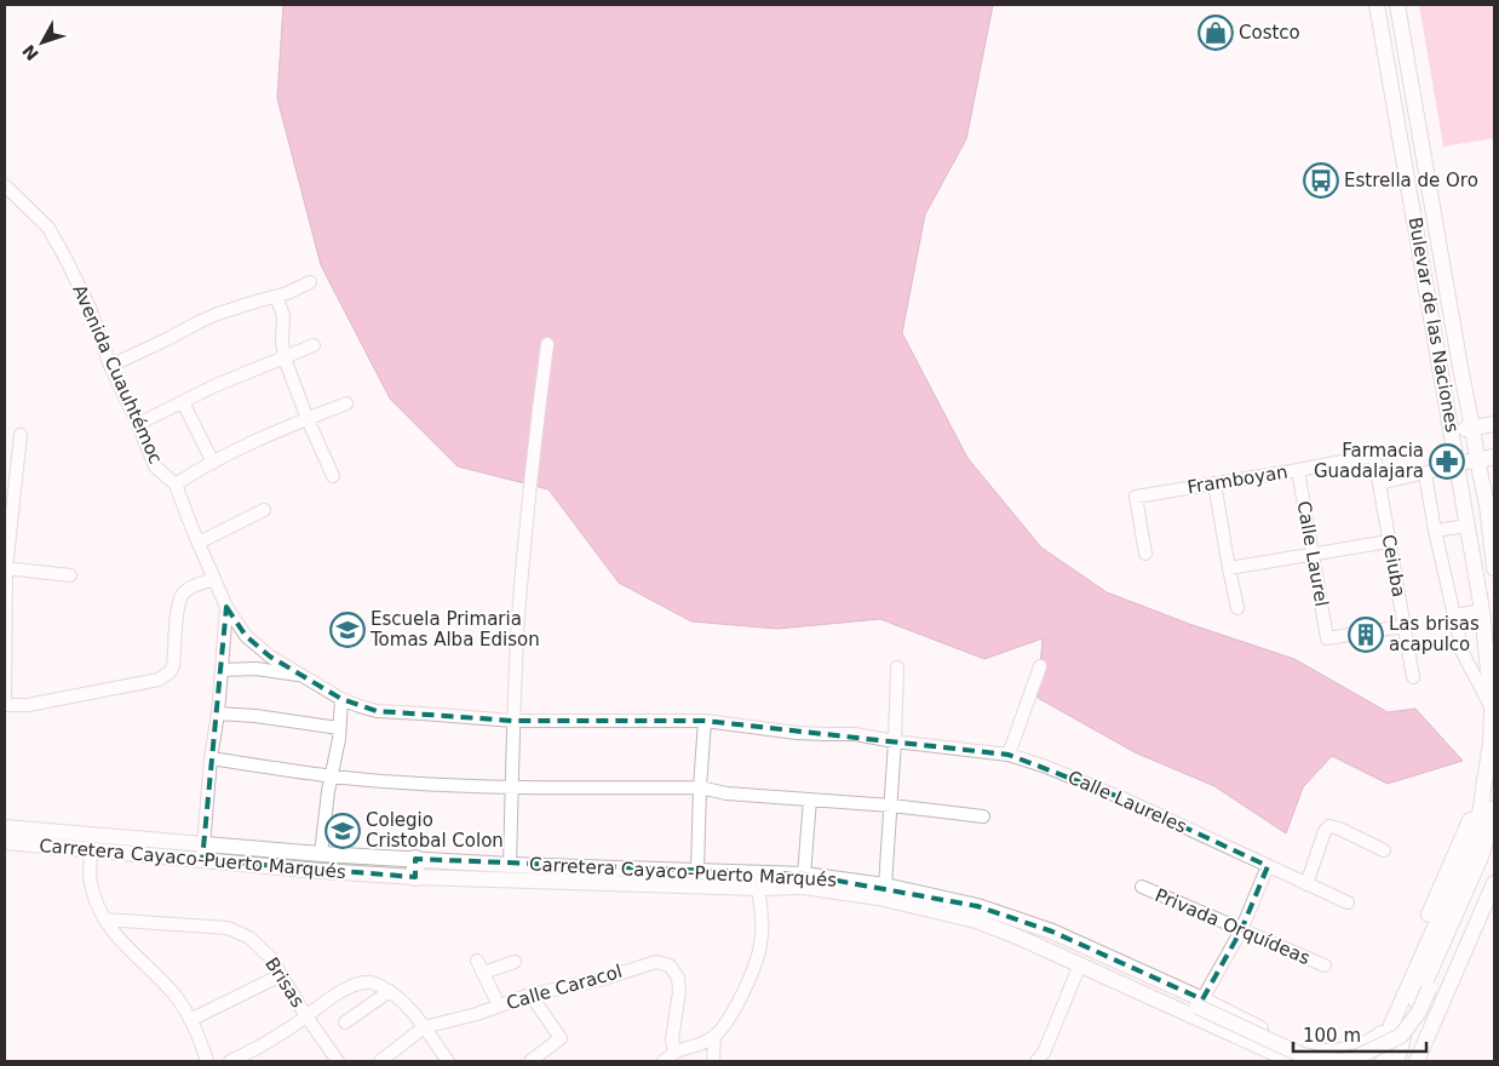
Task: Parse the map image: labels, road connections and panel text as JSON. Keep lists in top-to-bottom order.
{
  "streets": {
    "main road": ["Bulevar de las Naciones", "Carretera Cayaco-Puerto Marqués"],
    "street": [
      "Avenida Cuauhtémoc",
      "Framboyan",
      "Calle Laurel",
      "Ceiuba",
      "Calle Laureles",
      "Privada Orquídeas",
      "Brisas",
      "Calle Caracol"
    ]
  },
  "crossings": [
    ["Avenida Cuauhtémoc", "Calle Laureles"],
    ["Avenida Cuauhtémoc", "Carretera Cayaco-Puerto Marqués"],
    ["Framboyan", "Calle Laurel"],
    ["Framboyan", "Ceiuba"],
    ["Calle Laurel", "Ceiuba"]
  ],
  "places": {
    "shop": ["Costco"],
    "bus stop": ["Estrella de Oro"],
    "pharmacy": ["Farmacia Guadalajara"],
    "school or university": ["Escuela Primaria Tomas Alba Edison", "Colegio Cristobal Colon"],
    "building": ["Las brisas acapulco"]
  },
  "scale_bar": "100 m",
  "north": "bottom left"
}
